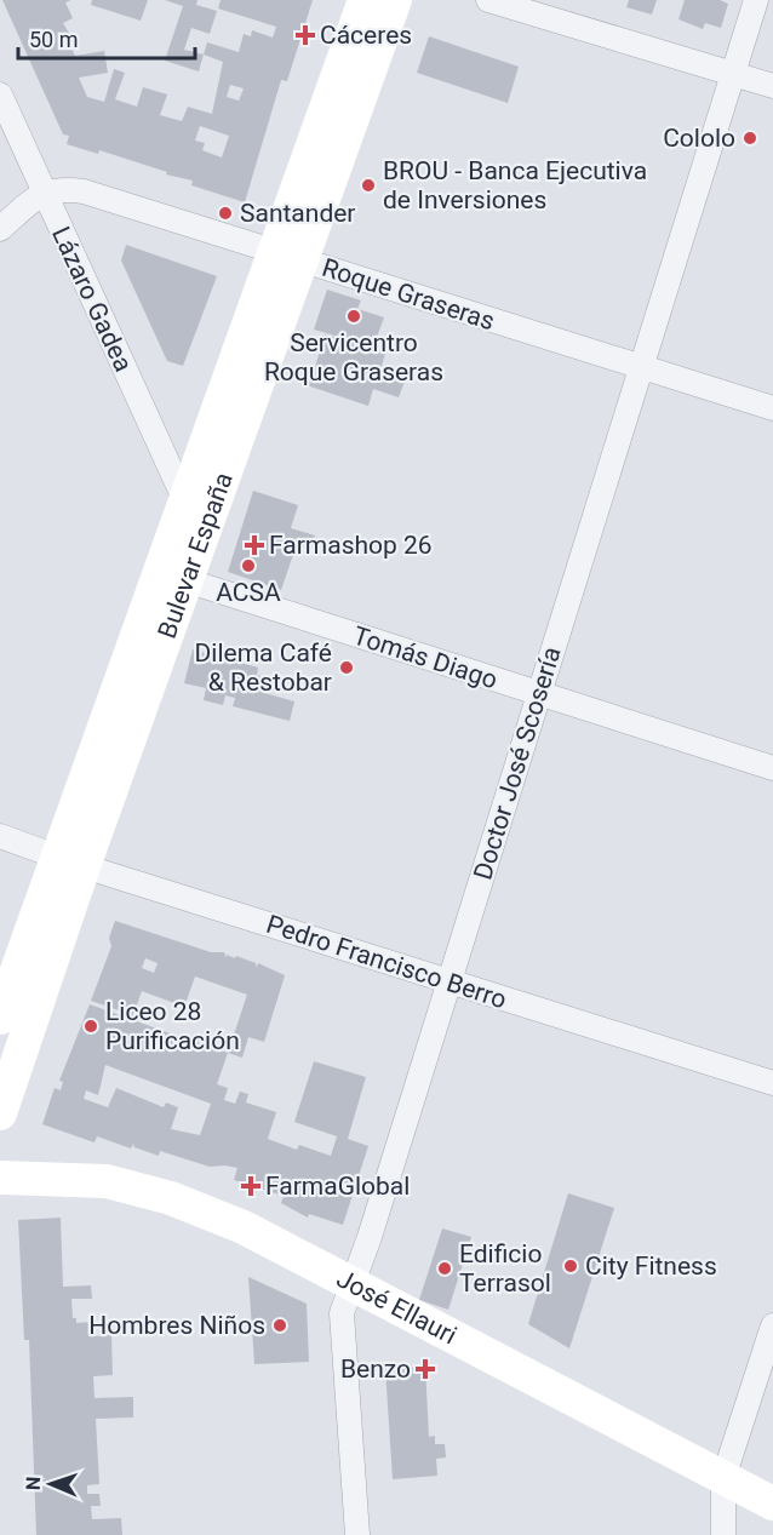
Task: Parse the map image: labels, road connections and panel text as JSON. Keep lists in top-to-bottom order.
{
  "streets": {
    "main road": ["Bulevar España", "José Ellauri"],
    "street": [
      "Roque Graseras",
      "Lázaro Gadea",
      "Tomás Diago",
      "Doctor José Scosería",
      "Pedro Francisco Berro"
    ]
  },
  "crossings": [
    ["Roque Graseras", "Lázaro Gadea"],
    ["Roque Graseras", "Bulevar España"],
    ["Roque Graseras", "Doctor José Scosería"],
    ["Lázaro Gadea", "Bulevar España"],
    ["Bulevar España", "Tomás Diago"],
    ["Bulevar España", "Pedro Francisco Berro"],
    ["Tomás Diago", "Doctor José Scosería"],
    ["Doctor José Scosería", "Pedro Francisco Berro"],
    ["Doctor José Scosería", "José Ellauri"]
  ],
  "places": {
    "health": [
      "Cáceres",
      "Farmashop 26",
      "FarmaGlobal",
      "Benzo"
    ],
    "other": [
      "Cololo",
      "BROU - Banca Ejecutiva de Inversiones",
      "Santander",
      "Servicentro Roque Graseras",
      "ACSA",
      "Dilema Café & Restobar",
      "Liceo 28 Purificación",
      "City Fitness",
      "Edificio Terrasol",
      "Hombres Niños"
    ]
  },
  "scale_bar": "50 m",
  "north": "left"
}
